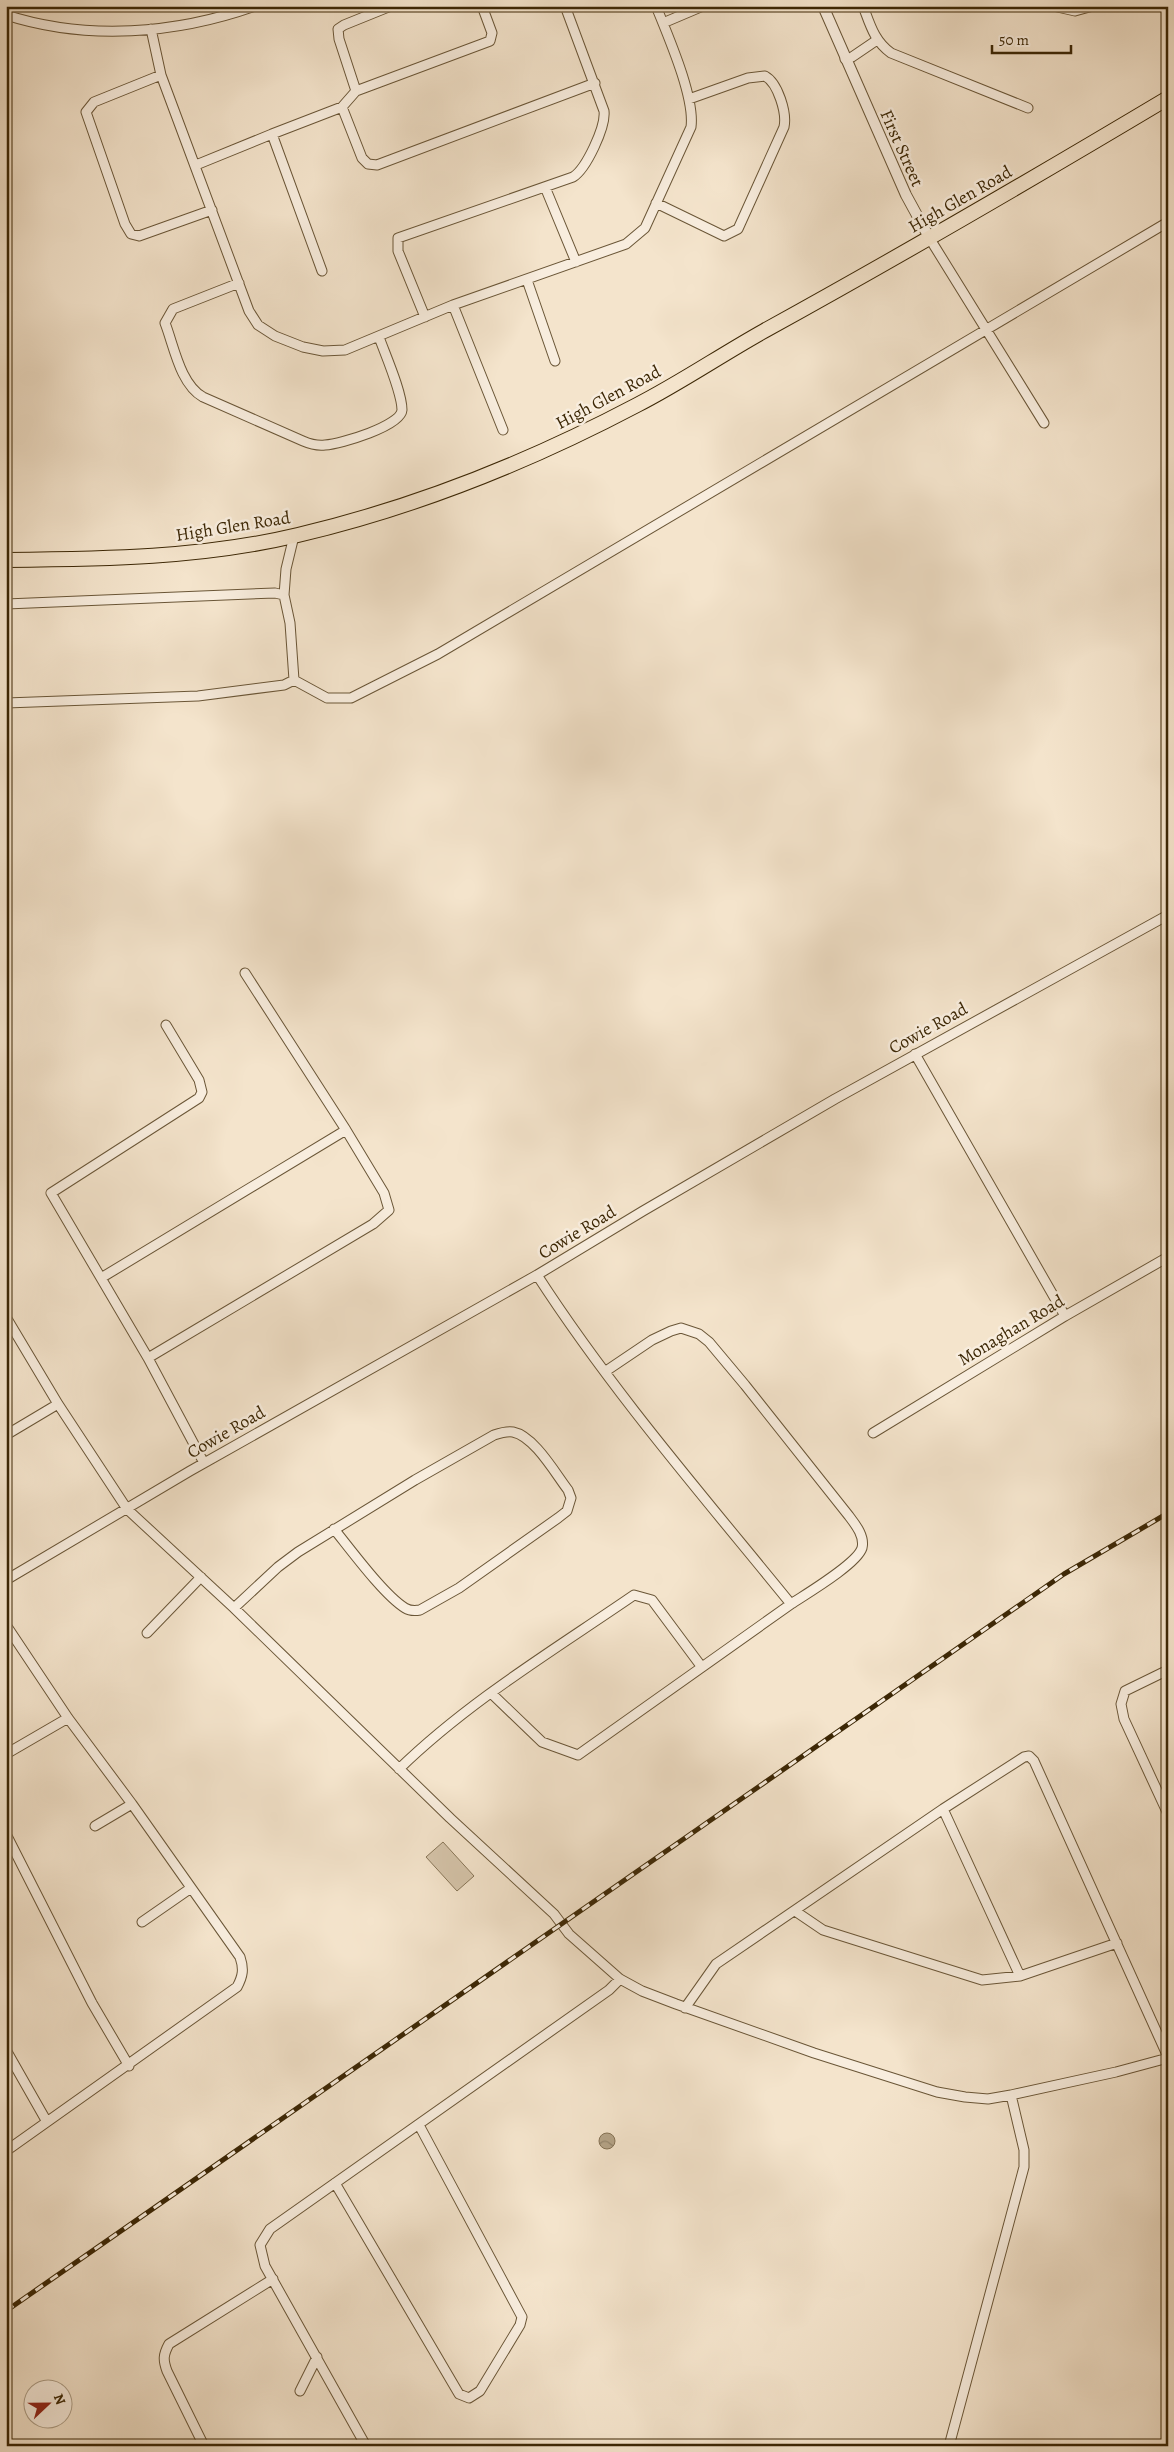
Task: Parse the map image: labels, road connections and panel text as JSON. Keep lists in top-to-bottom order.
{
  "streets": {
    "main road": ["High Glen Road"],
    "street": ["First Street", "Cowie Road", "Monaghan Road"]
  },
  "crossings": [
    ["First Street", "High Glen Road"]
  ],
  "scale_bar": "50 m",
  "north": "right"
}
